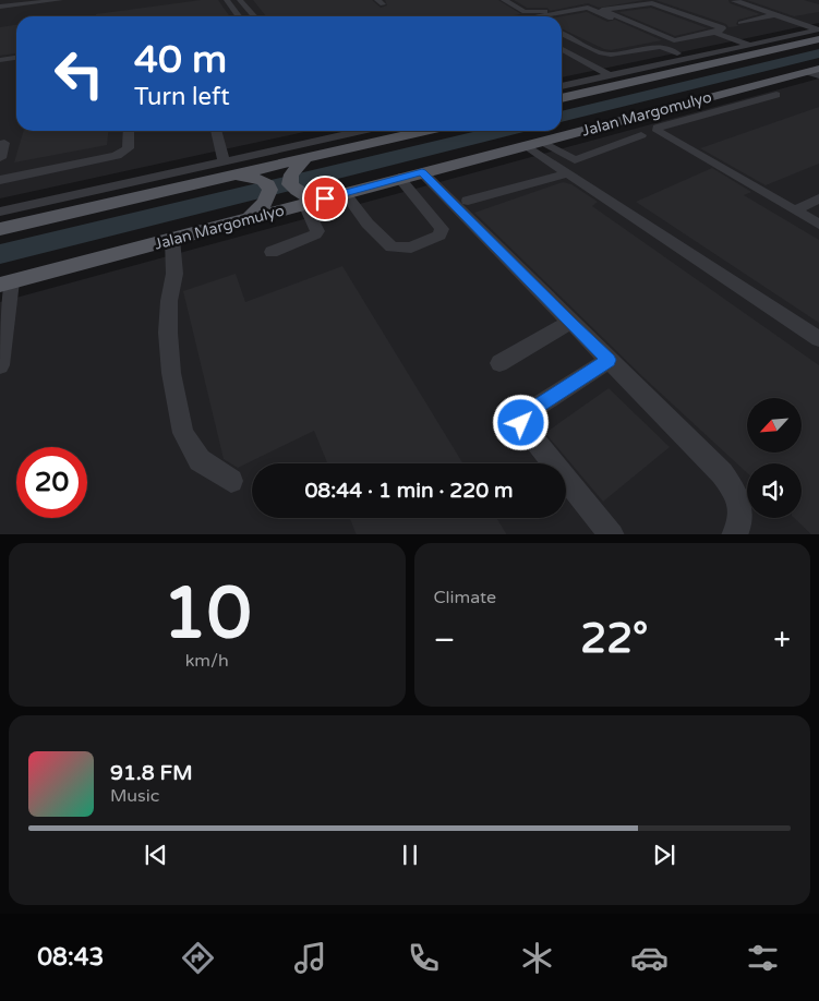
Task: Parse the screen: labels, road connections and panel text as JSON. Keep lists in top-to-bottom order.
{
  "streets": {
    "main road": ["Jalan Margomulyo"]
  },
  "north": "bottom left",
  "page": {
    "turn": ["40 m", "Turn left"],
    "limit": "20",
    "trip": "08:44 · 1 min · 220 m",
    "tile": [
      ["10", "km/h"],
      "Climate"
    ],
    "heat": ["−", "22°", "+"],
    "song": ["91.8 FM", "Music"],
    "tabs": "08:43"
  }
}
